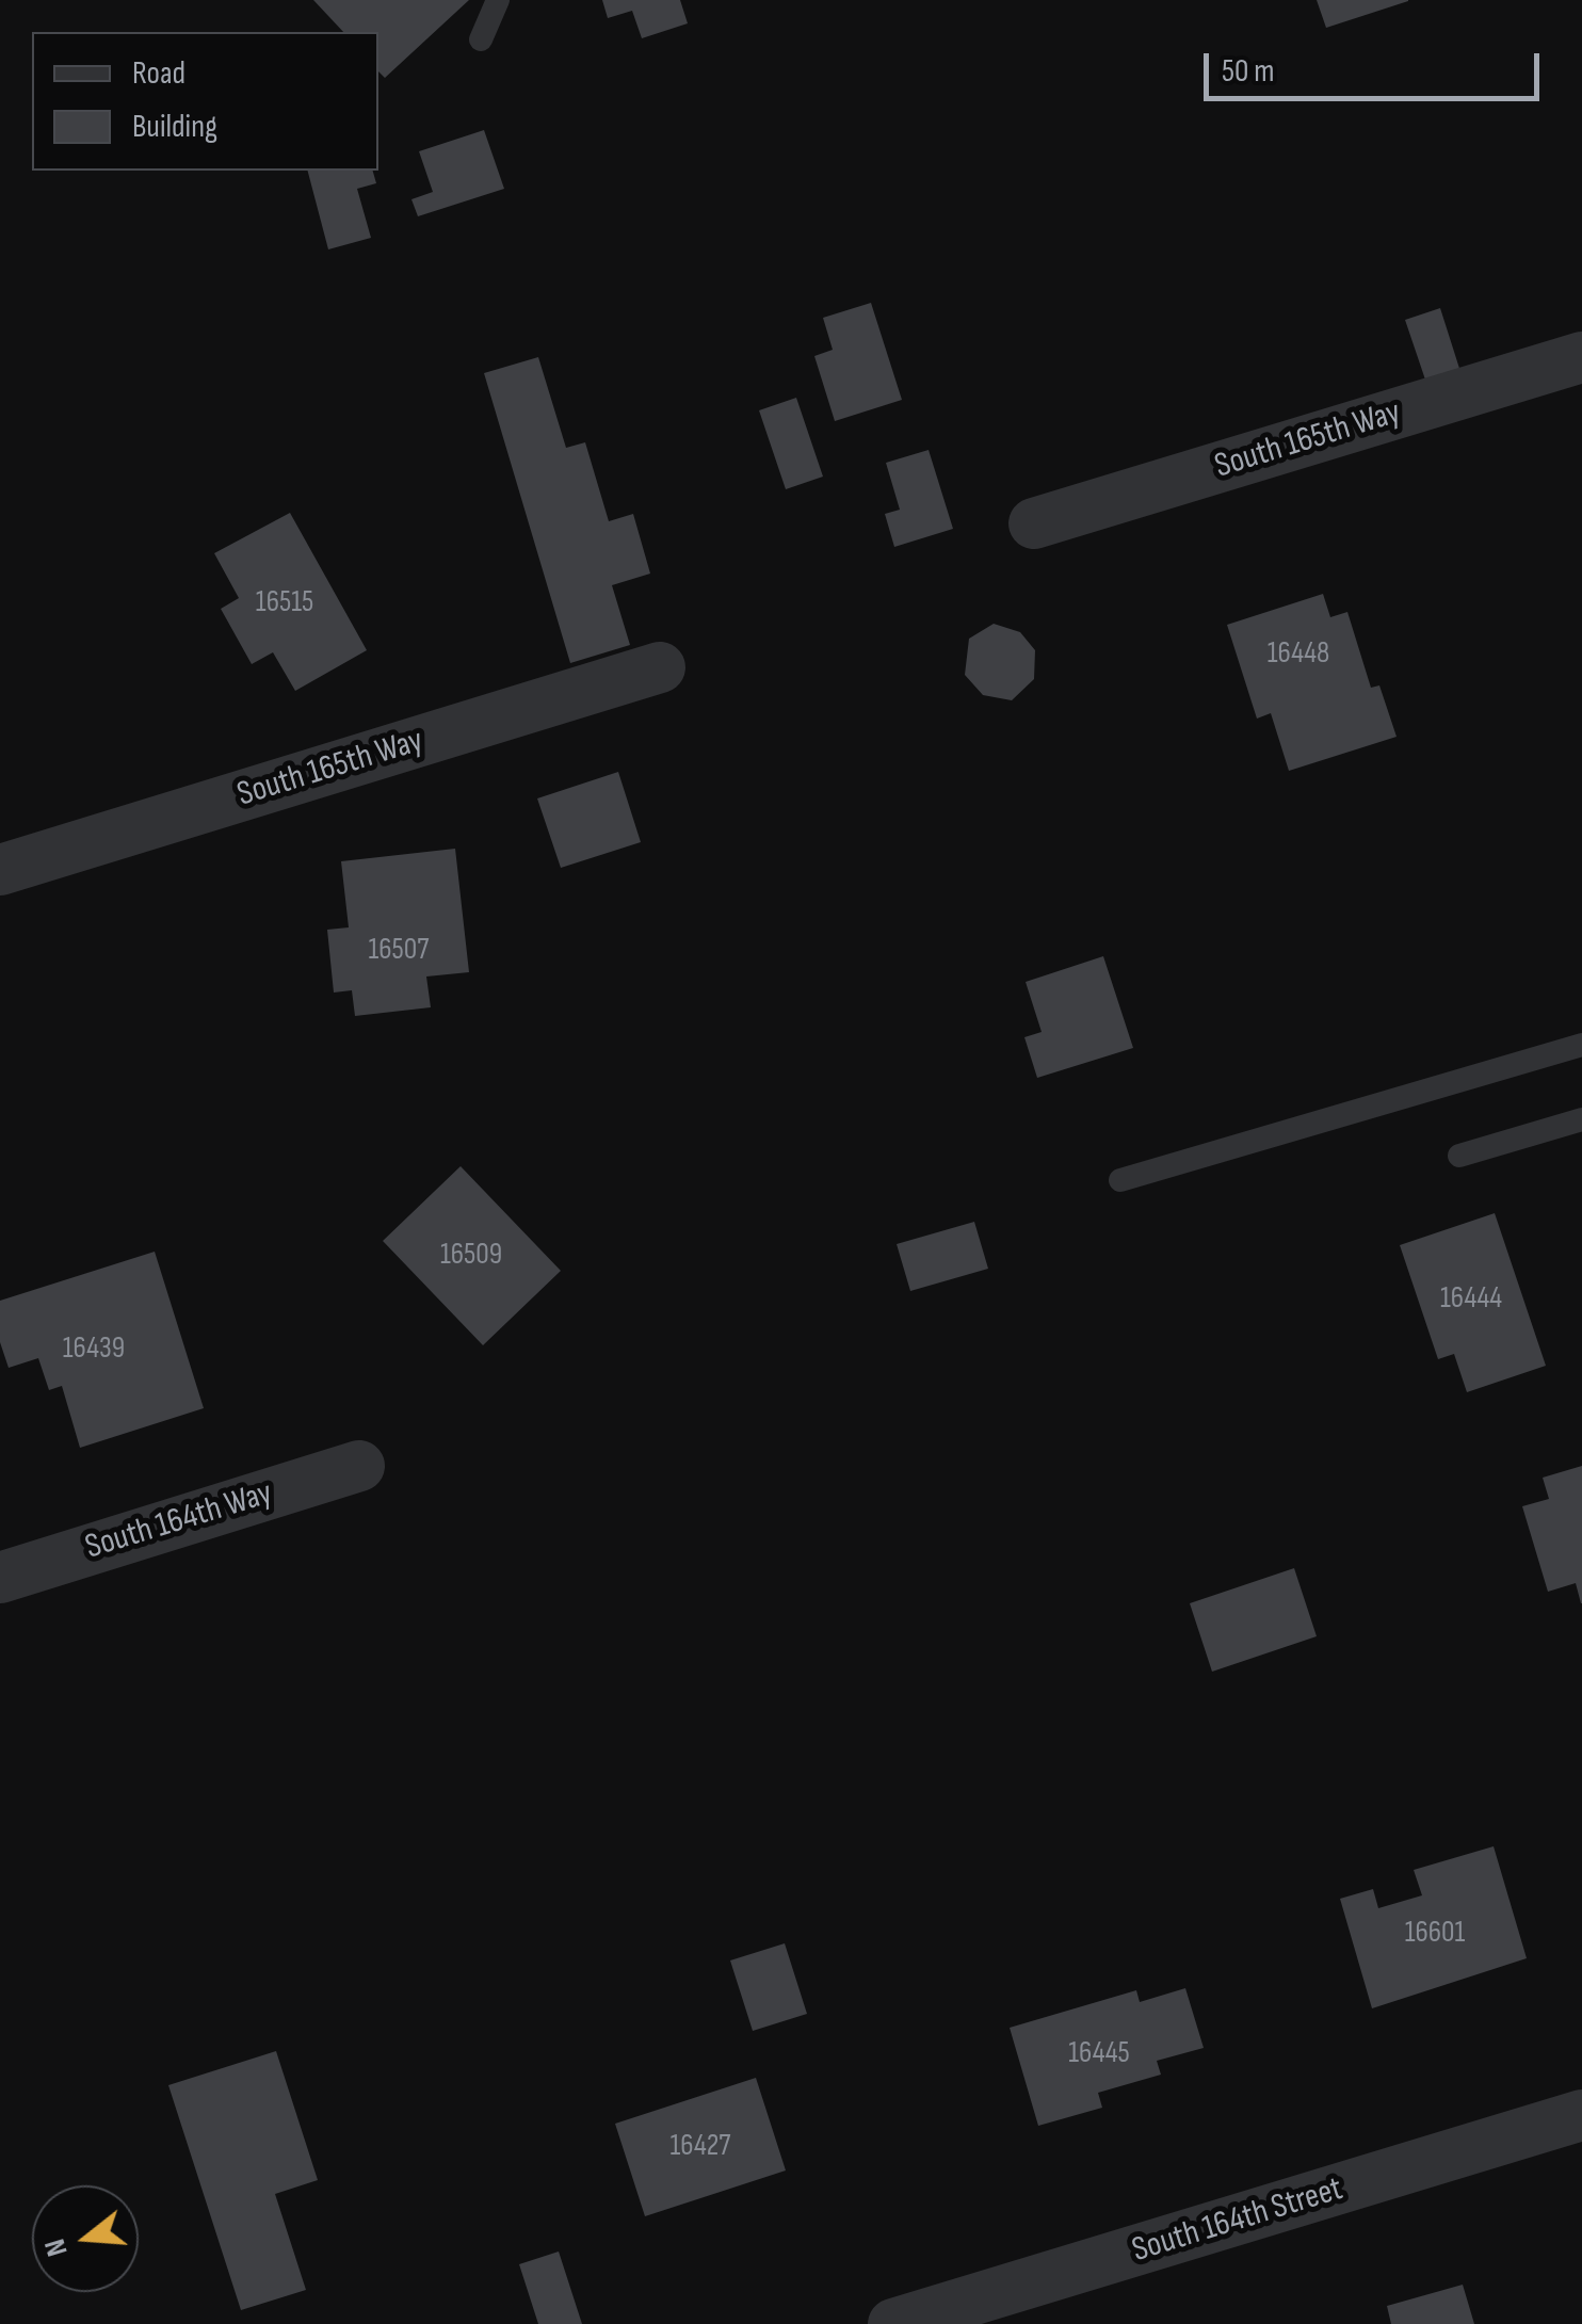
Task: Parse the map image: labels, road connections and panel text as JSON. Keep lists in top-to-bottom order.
{
  "streets": {
    "street": ["South 165th Way", "South 164th Way", "South 164th Street"]
  },
  "house_numbers": [
    "16515",
    "16448",
    "16507",
    "16509",
    "16444",
    "16439",
    "16601",
    "16445",
    "16427"
  ],
  "legend": ["Road", "Building"],
  "scale_bar": "50 m",
  "north": "left"
}
